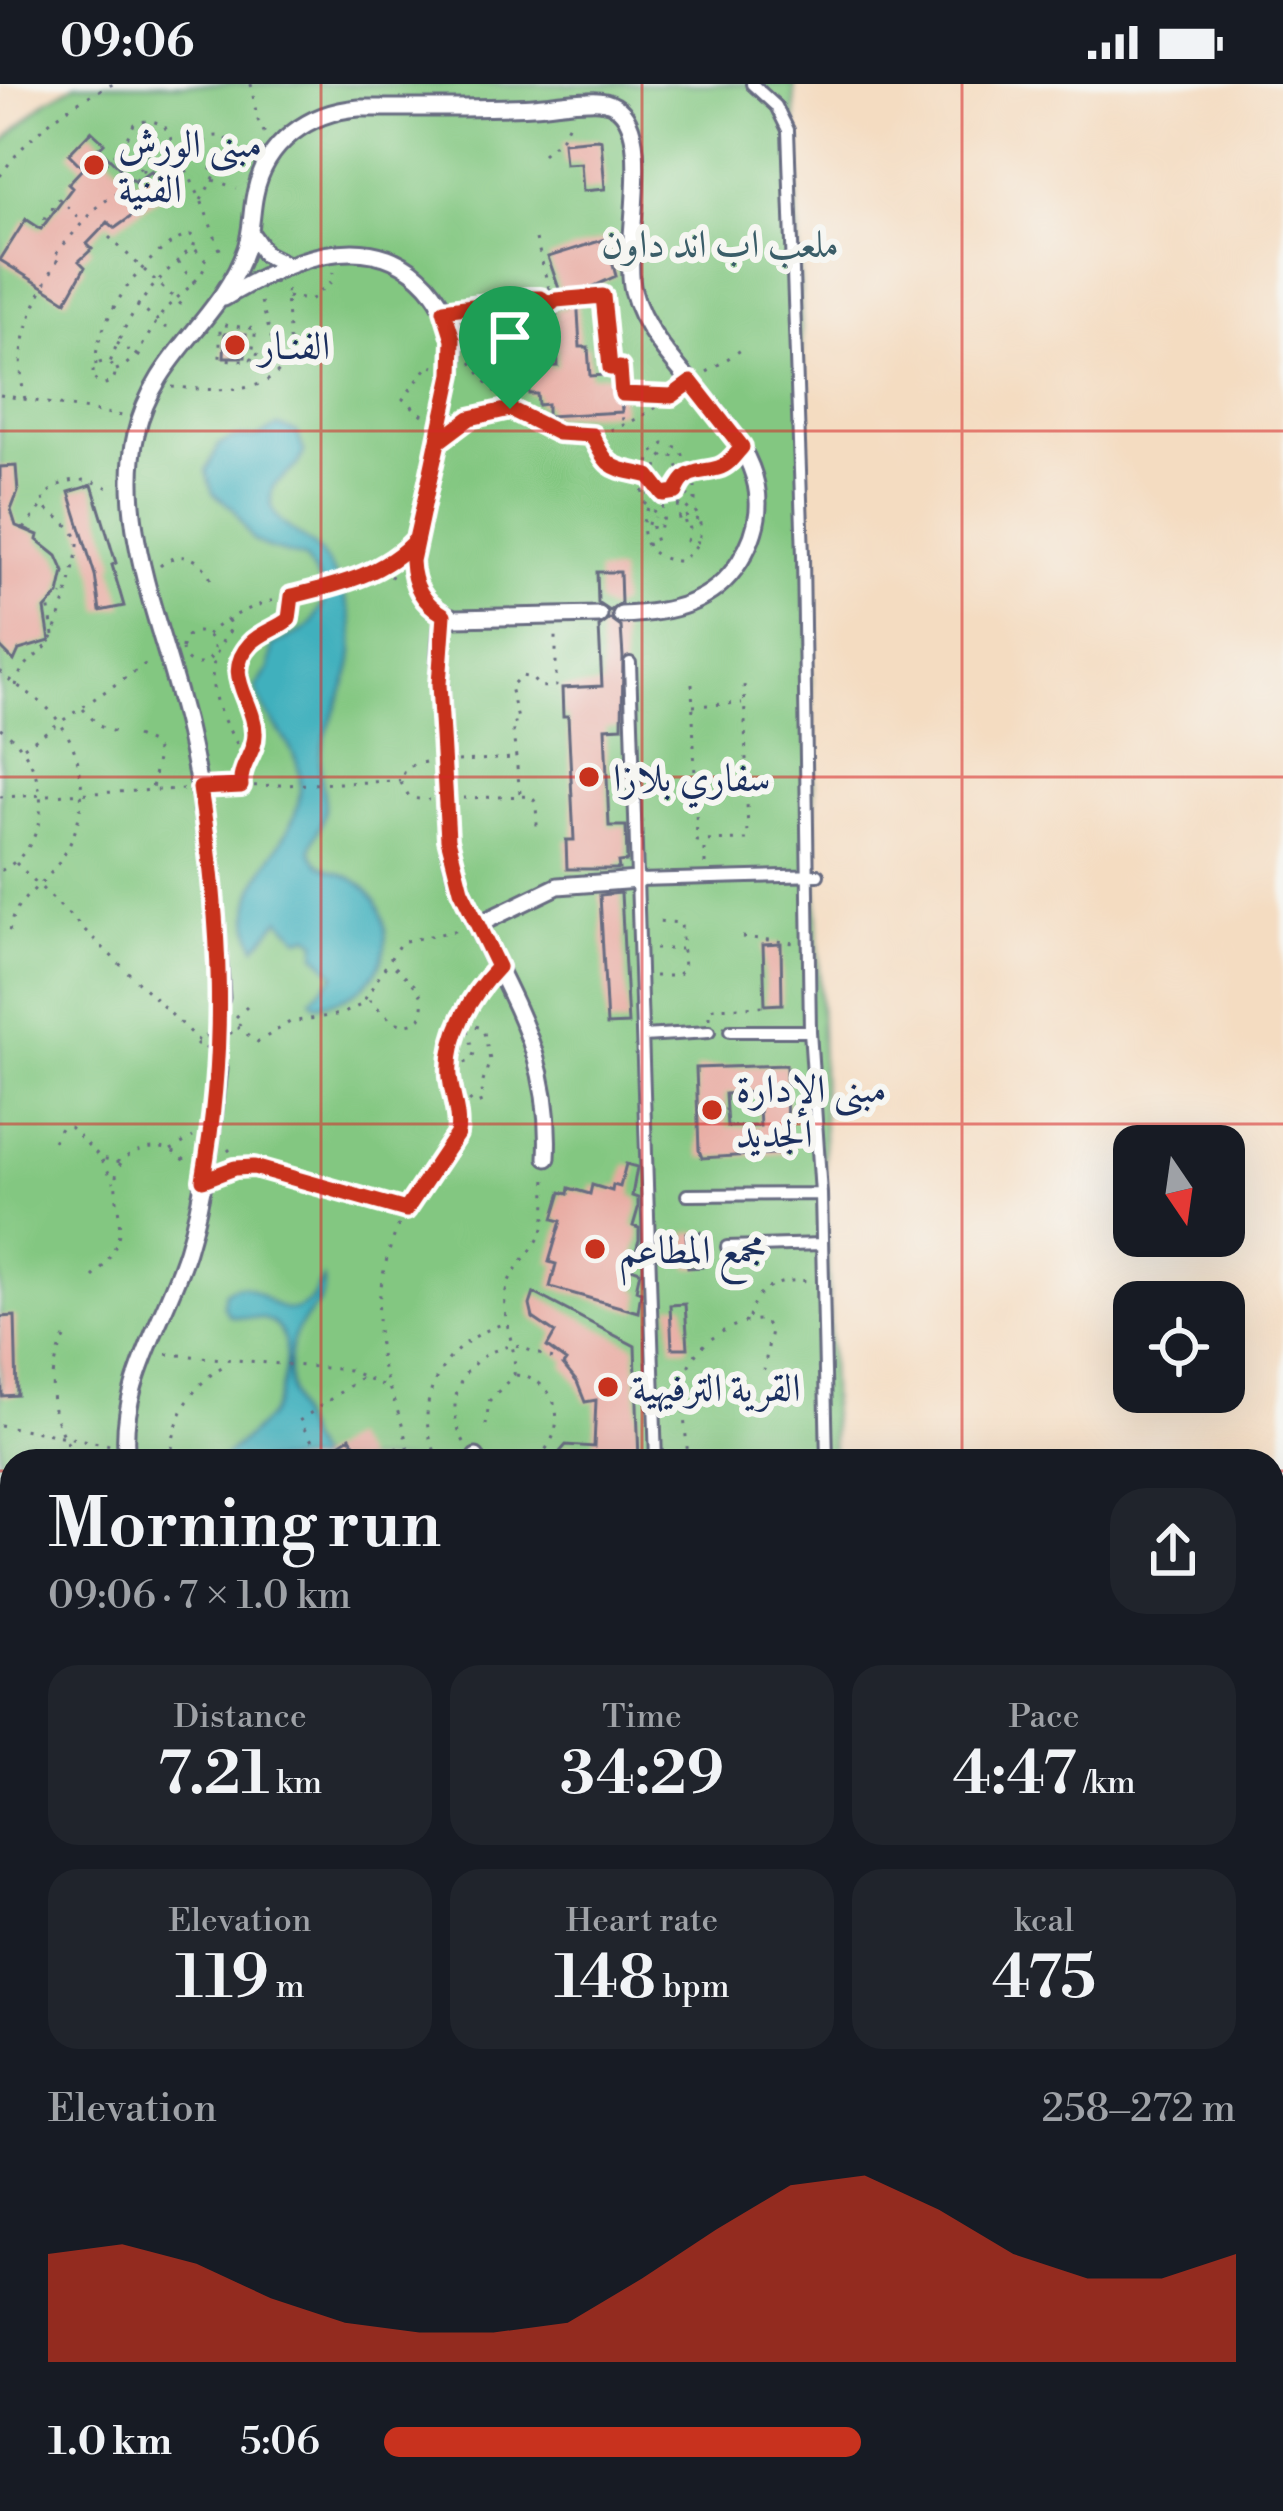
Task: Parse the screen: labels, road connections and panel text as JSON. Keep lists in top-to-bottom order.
{
  "parks": ["ملعب اب اند داون"],
  "places": [
    "مبنى الورش الفنية",
    "الفنـار",
    "سفاري بلازا",
    "مبنى الإدارة الجديد",
    "مجمع المطاعم",
    "القرية الترفيهية"
  ],
  "north": "bottom",
  "page": {
    "status": "09:06",
    "heading": ["Morning run", "09:06 · 7 × 1.0 km"],
    "stats": [
      ["Distance", "7.21 km"],
      ["Time", "34:29"],
      ["Pace", "4:47 /km"],
      ["Elevation", "119 m"],
      ["Heart rate", "148 bpm"],
      ["kcal", "475"]
    ],
    "chart": ["Elevation", "258–272 m"],
    "list": [
      {
        "name": "1.0 km",
        "note": "5:06"
      }
    ]
  }
}
